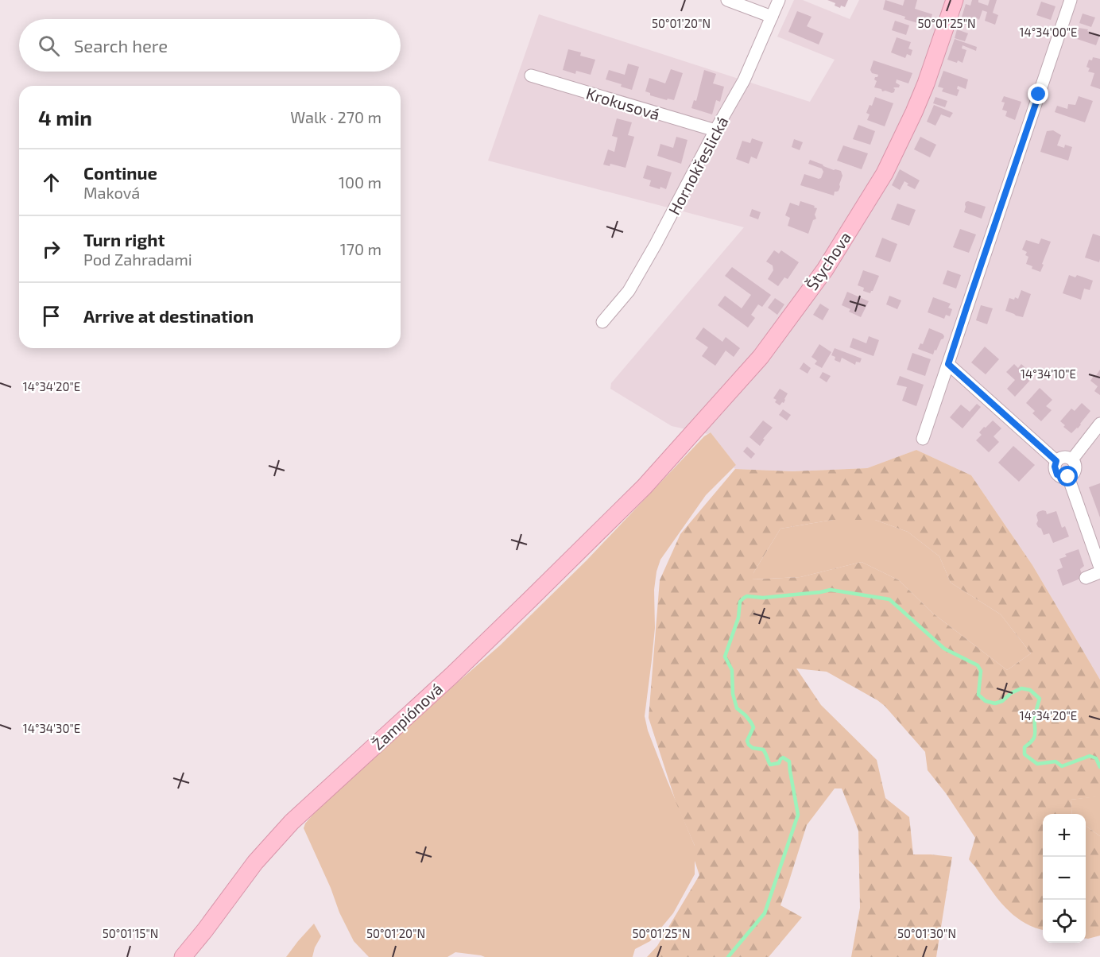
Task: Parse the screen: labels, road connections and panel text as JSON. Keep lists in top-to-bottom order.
{
  "streets": {
    "street": [
      "Krokusová",
      "Hornokřeslická",
      "Štychova",
      "Žampiónová"
    ]
  },
  "crossings": [
    ["Krokusová", "Hornokřeslická"],
    ["Štychova", "Žampiónová"]
  ],
  "page": {
    "search": "Search here",
    "heading": ["4 min", "Walk · 270 m"],
    "list": [
      ["Continue", "Maková", "100 m"],
      ["Turn right", "Pod Zahradami", "170 m"],
      "Arrive at destination"
    ],
    "map_buttons": ["+", "−"]
  },
  "coordinates": [
    "50°01'20\"N",
    "50°01'25\"N",
    "14°34'00\"E",
    "14°34'10\"E",
    "14°34'20\"E",
    "14°34'30\"E",
    "50°01'15\"N",
    "50°01'30\"N"
  ]
}
